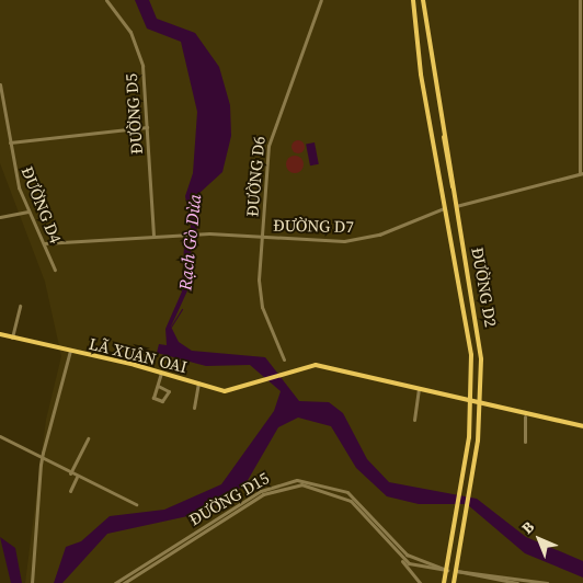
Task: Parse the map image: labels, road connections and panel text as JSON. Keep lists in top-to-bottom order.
{
  "streets": {
    "main road": ["ĐƯỜNG D2", "LÃ XUÂN OAI"],
    "street": [
      "ĐƯỜNG D5",
      "ĐƯỜNG D6",
      "ĐƯỜNG D4",
      "ĐƯỜNG D7",
      "ĐƯỜNG D15"
    ]
  },
  "crossings": [
    ["ĐƯỜNG D5", "ĐƯỜNG D7"],
    ["ĐƯỜNG D6", "ĐƯỜNG D7"],
    ["ĐƯỜNG D7", "ĐƯỜNG D2"],
    ["ĐƯỜNG D2", "LÃ XUÂN OAI"],
    ["ĐƯỜNG D2", "ĐƯỜNG D15"]
  ],
  "water": ["Rạch Gò Dừa"],
  "north": "top left"
}
